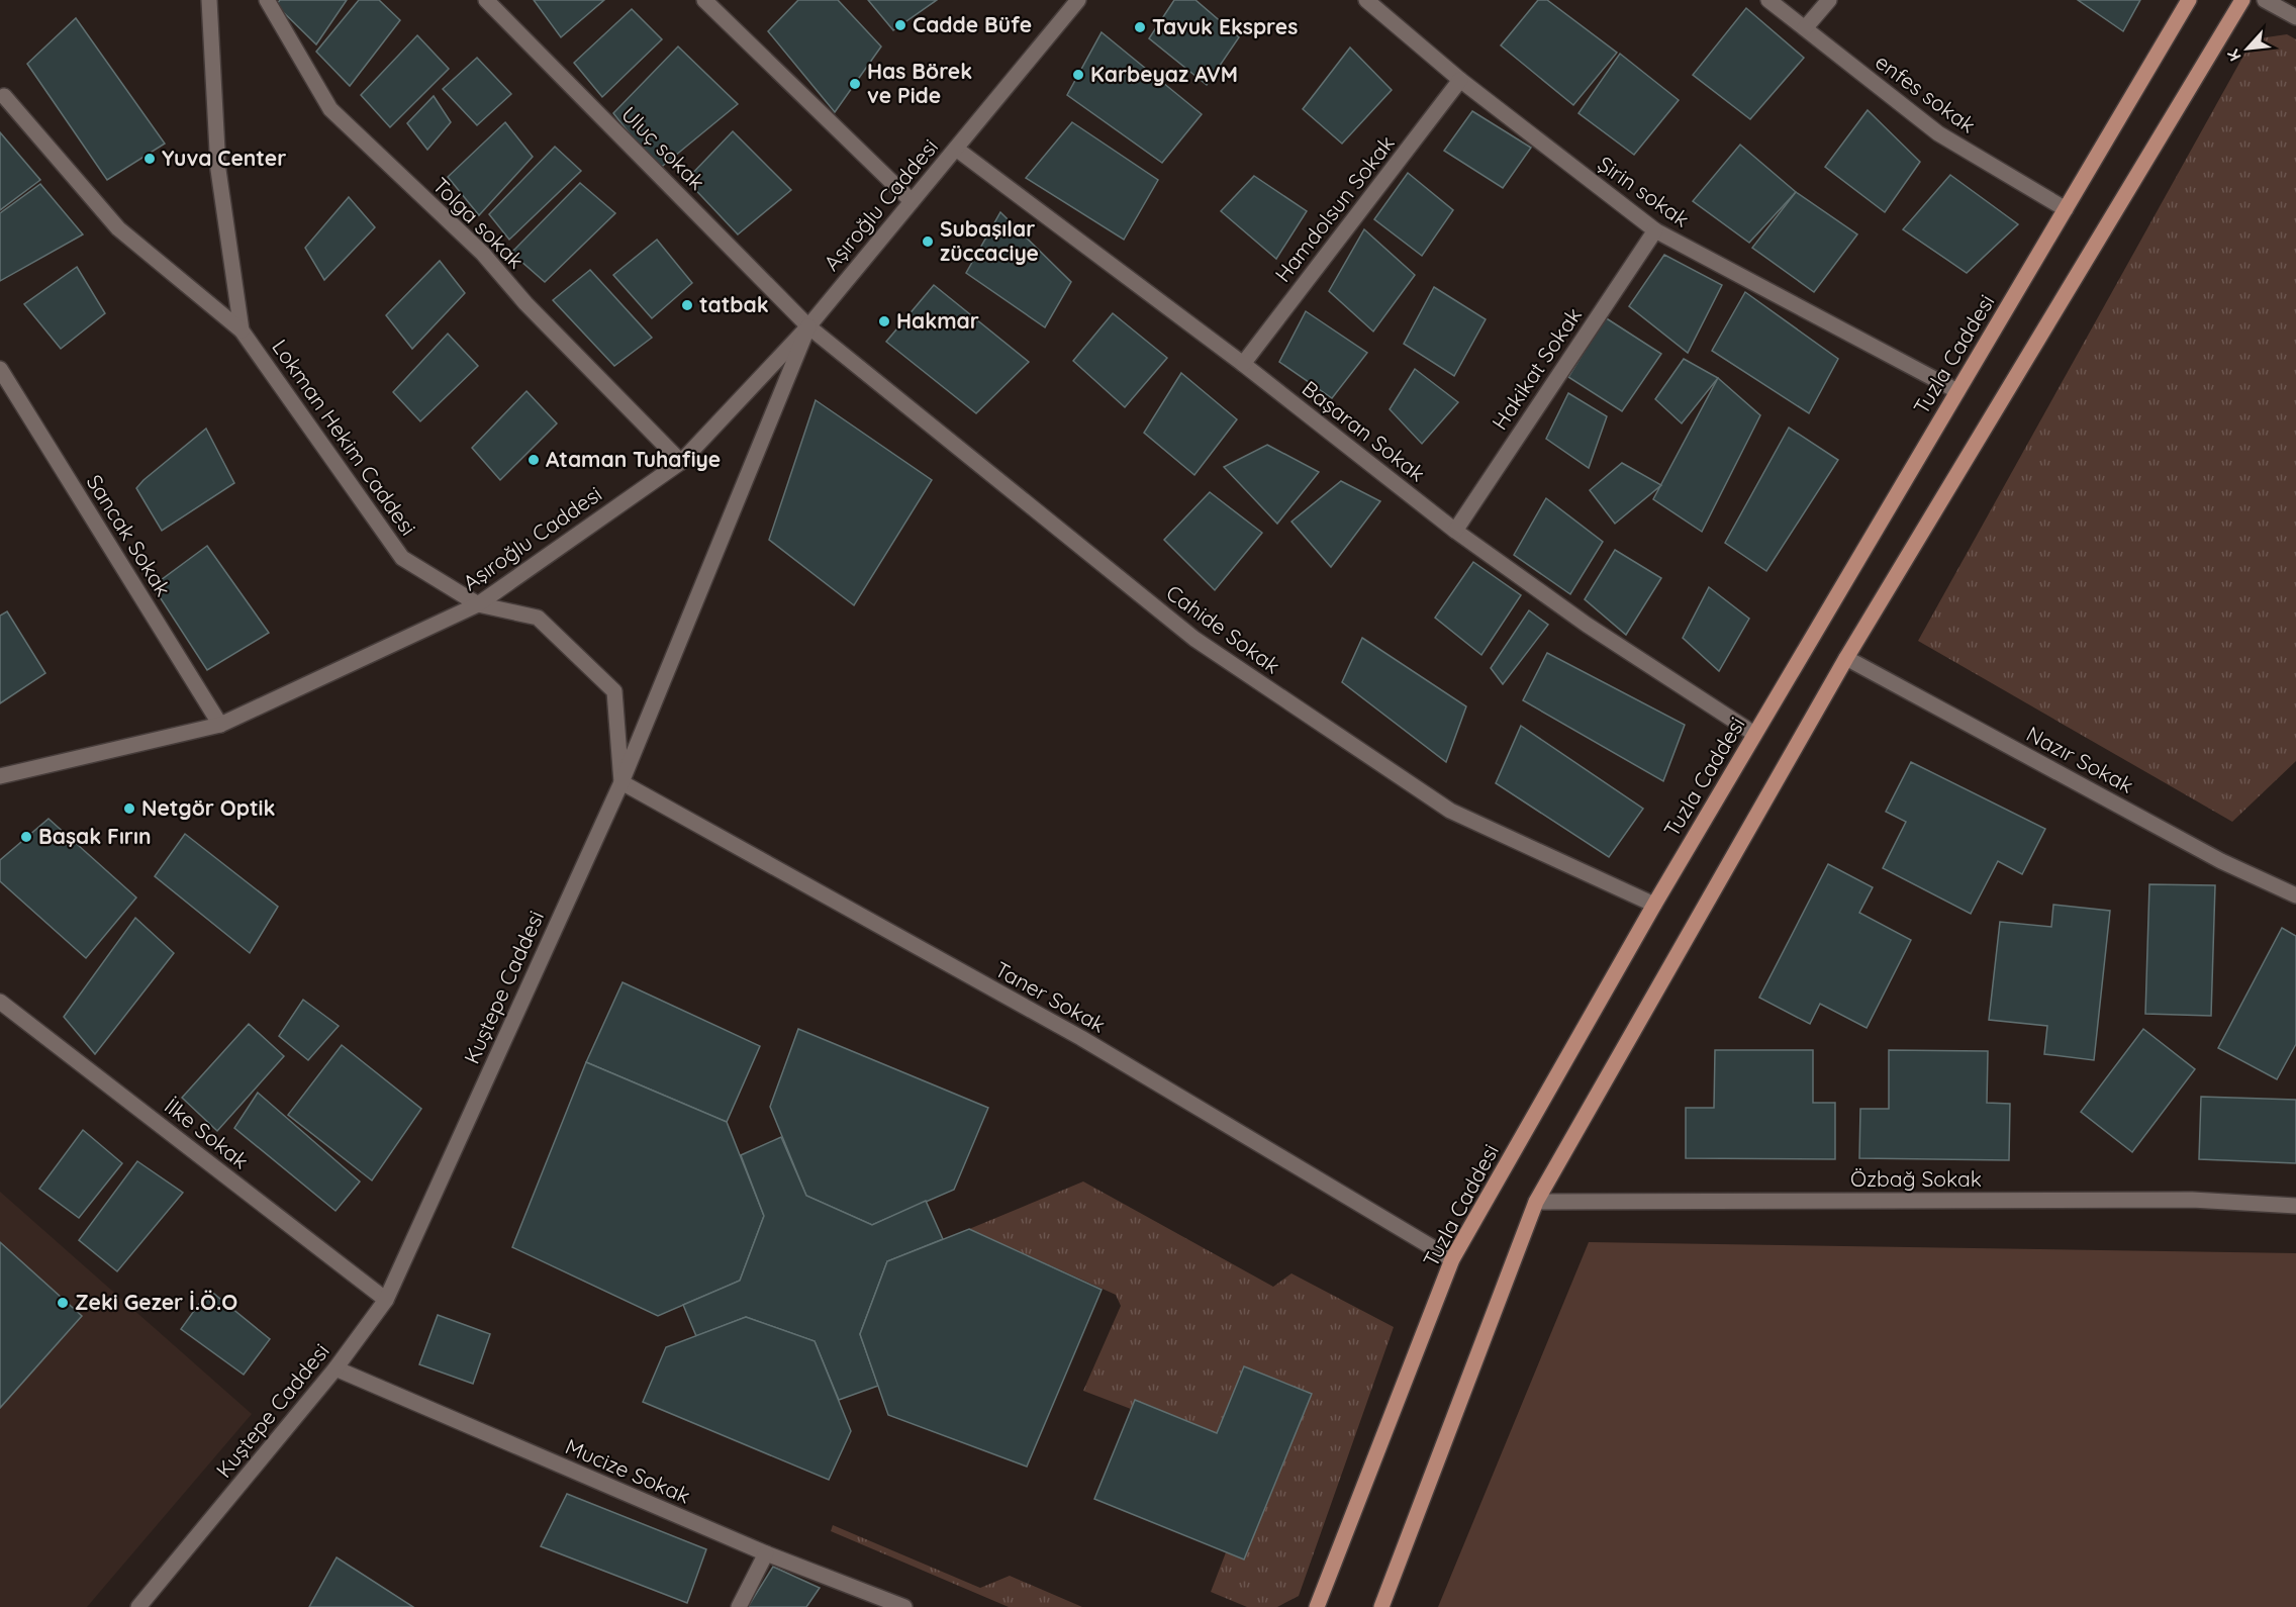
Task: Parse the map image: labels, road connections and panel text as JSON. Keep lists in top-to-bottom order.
{
  "streets": {
    "main road": ["Tuzla Caddesi"],
    "street": [
      "enfes sokak",
      "Uluç sokak",
      "Şirin sokak",
      "Aşıroğlu Caddesi",
      "Hamdolsun Sokak",
      "Tolga sokak",
      "Hakikat Sokak",
      "Başaran Sokak",
      "Lokman Hekim Caddesi",
      "Sancak Sokak",
      "Cahide Sokak",
      "Nazır Sokak",
      "Kuştepe Caddesi",
      "Taner Sokak",
      "İlke Sokak",
      "Özbağ Sokak",
      "Mucize Sokak"
    ]
  },
  "crossings": [
    ["enfes sokak", "Tuzla Caddesi"],
    ["Uluç sokak", "Aşıroğlu Caddesi"],
    ["Uluç sokak", "Cahide Sokak"],
    ["Uluç sokak", "Kuştepe Caddesi"],
    ["Şirin sokak", "Hamdolsun Sokak"],
    ["Şirin sokak", "Tuzla Caddesi"],
    ["Şirin sokak", "Hakikat Sokak"],
    ["Aşıroğlu Caddesi", "Tolga sokak"],
    ["Aşıroğlu Caddesi", "Başaran Sokak"],
    ["Aşıroğlu Caddesi", "Lokman Hekim Caddesi"],
    ["Aşıroğlu Caddesi", "Sancak Sokak"],
    ["Aşıroğlu Caddesi", "Cahide Sokak"],
    ["Aşıroğlu Caddesi", "Kuştepe Caddesi"],
    ["Hamdolsun Sokak", "Başaran Sokak"],
    ["Tuzla Caddesi", "Başaran Sokak"],
    ["Tuzla Caddesi", "Cahide Sokak"],
    ["Tuzla Caddesi", "Taner Sokak"],
    ["Hakikat Sokak", "Başaran Sokak"],
    ["Lokman Hekim Caddesi", "Kuştepe Caddesi"],
    ["Lokman Hekim Caddesi", "Taner Sokak"],
    ["Cahide Sokak", "Kuştepe Caddesi"],
    ["Kuştepe Caddesi", "Taner Sokak"],
    ["Kuştepe Caddesi", "İlke Sokak"],
    ["Kuştepe Caddesi", "Mucize Sokak"]
  ],
  "places": [
    "Cadde Büfe",
    "Tavuk Ekspres",
    "Karbeyaz AVM",
    "Has Börek ve Pide",
    "Yuva Center",
    "Subaşılar züccaciye",
    "tatbak",
    "Hakmar",
    "Ataman Tuhafiye",
    "Netgör Optik",
    "Başak Fırın",
    "Zeki Gezer İ.Ö.O"
  ],
  "north": "bottom left"
}
